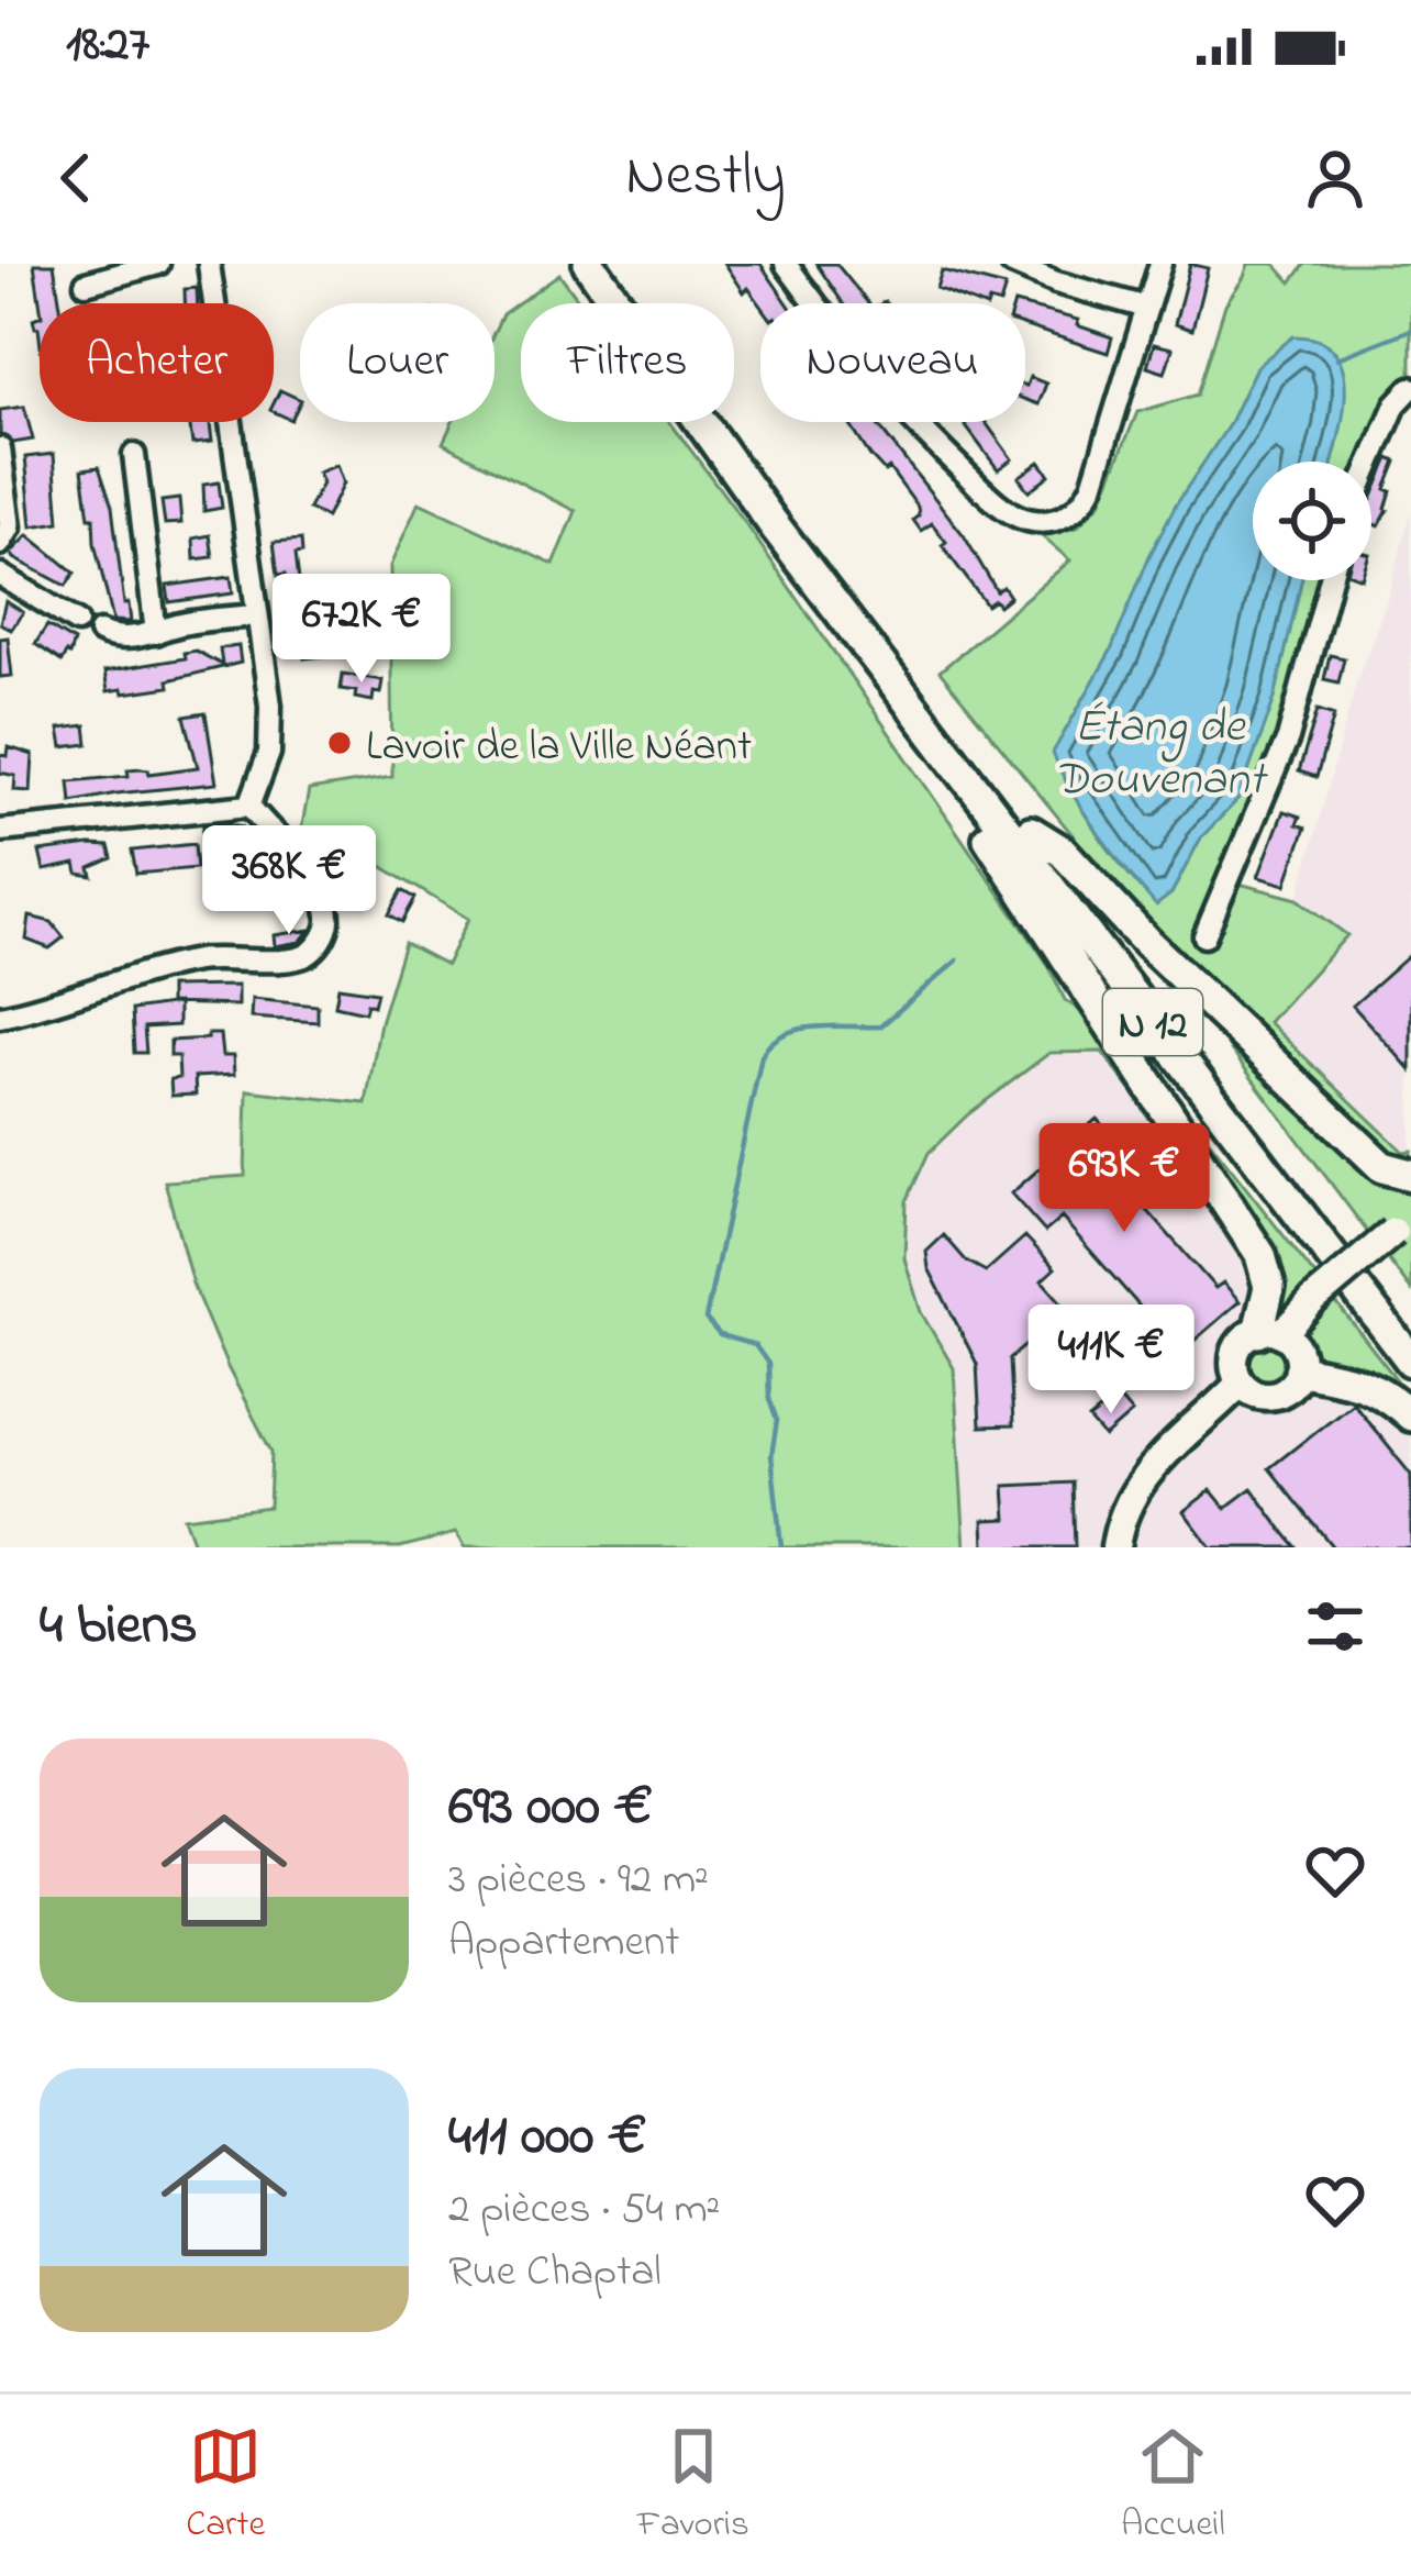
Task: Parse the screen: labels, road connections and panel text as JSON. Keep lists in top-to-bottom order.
{
  "streets": {
    "highway": ["N 12"]
  },
  "water": ["Étang de Douvenant"],
  "places": ["Lavoir de la Ville Néant"],
  "page": {
    "status": "18:27",
    "header": "Nestly",
    "chip": [
      "Acheter",
      "Louer",
      "Filtres",
      "Nouveau"
    ],
    "price": [
      "672K €",
      "368K €",
      "693K €",
      "411K €"
    ],
    "heading": "4 biens",
    "list": [
      {
        "name": "693 000 €",
        "note": "3 pièces · 92 m² · Appartement"
      },
      {
        "name": "411 000 €",
        "note": "2 pièces · 54 m² · Rue Chaptal"
      }
    ],
    "tabs": ["Carte", "Favoris", "Accueil"]
  }
}
